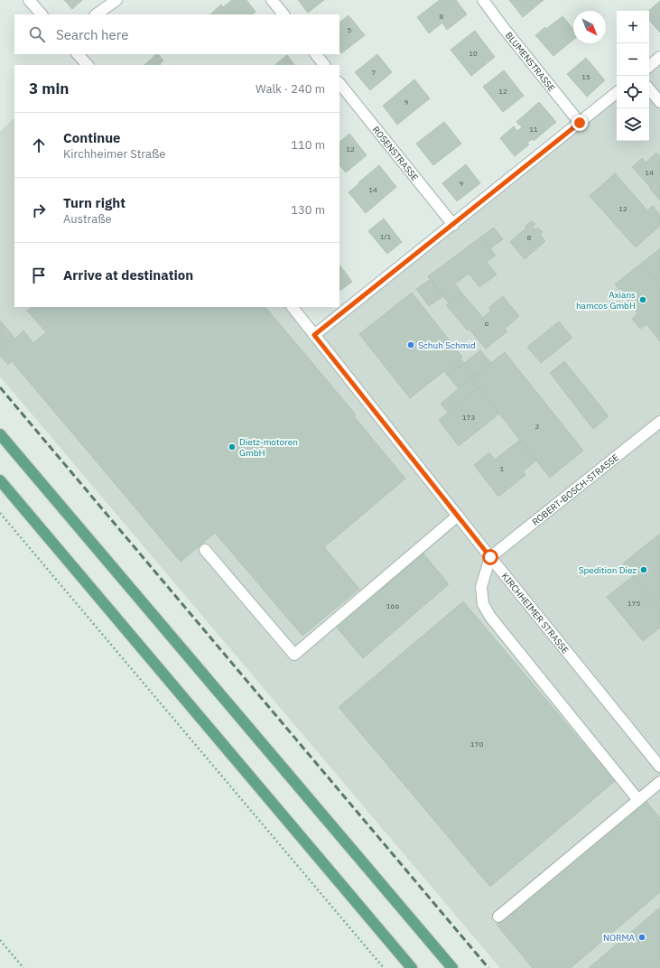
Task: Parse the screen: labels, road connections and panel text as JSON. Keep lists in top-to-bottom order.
{
  "streets": {
    "street": [
      "BLUMENSTRASSE",
      "ROSENSTRASSE",
      "ROBERT-BOSCH-STRASSE",
      "KIRCHHEIMER STRASSE"
    ]
  },
  "crossings": [
    ["ROBERT-BOSCH-STRASSE", "KIRCHHEIMER STRASSE"]
  ],
  "places": [
    "Axians hamcos GmbH",
    "Schuh Schmid",
    "Dietz‐motoren GmbH",
    "Spedition Diez",
    "NORMA"
  ],
  "house_numbers": [
    "8",
    "5",
    "10",
    "7",
    "15",
    "12",
    "9",
    "11",
    "12",
    "14",
    "9",
    "14",
    "12",
    "1/1",
    "8",
    "6",
    "173",
    "3",
    "1",
    "175",
    "166",
    "170"
  ],
  "north": "bottom right",
  "page": {
    "map_buttons": ["+", "−"],
    "search": "Search here",
    "heading": ["3 min", "Walk · 240 m"],
    "list": [
      ["Continue", "Kirchheimer Straße", "110 m"],
      ["Turn right", "Austraße", "130 m"],
      "Arrive at destination"
    ]
  }
}
